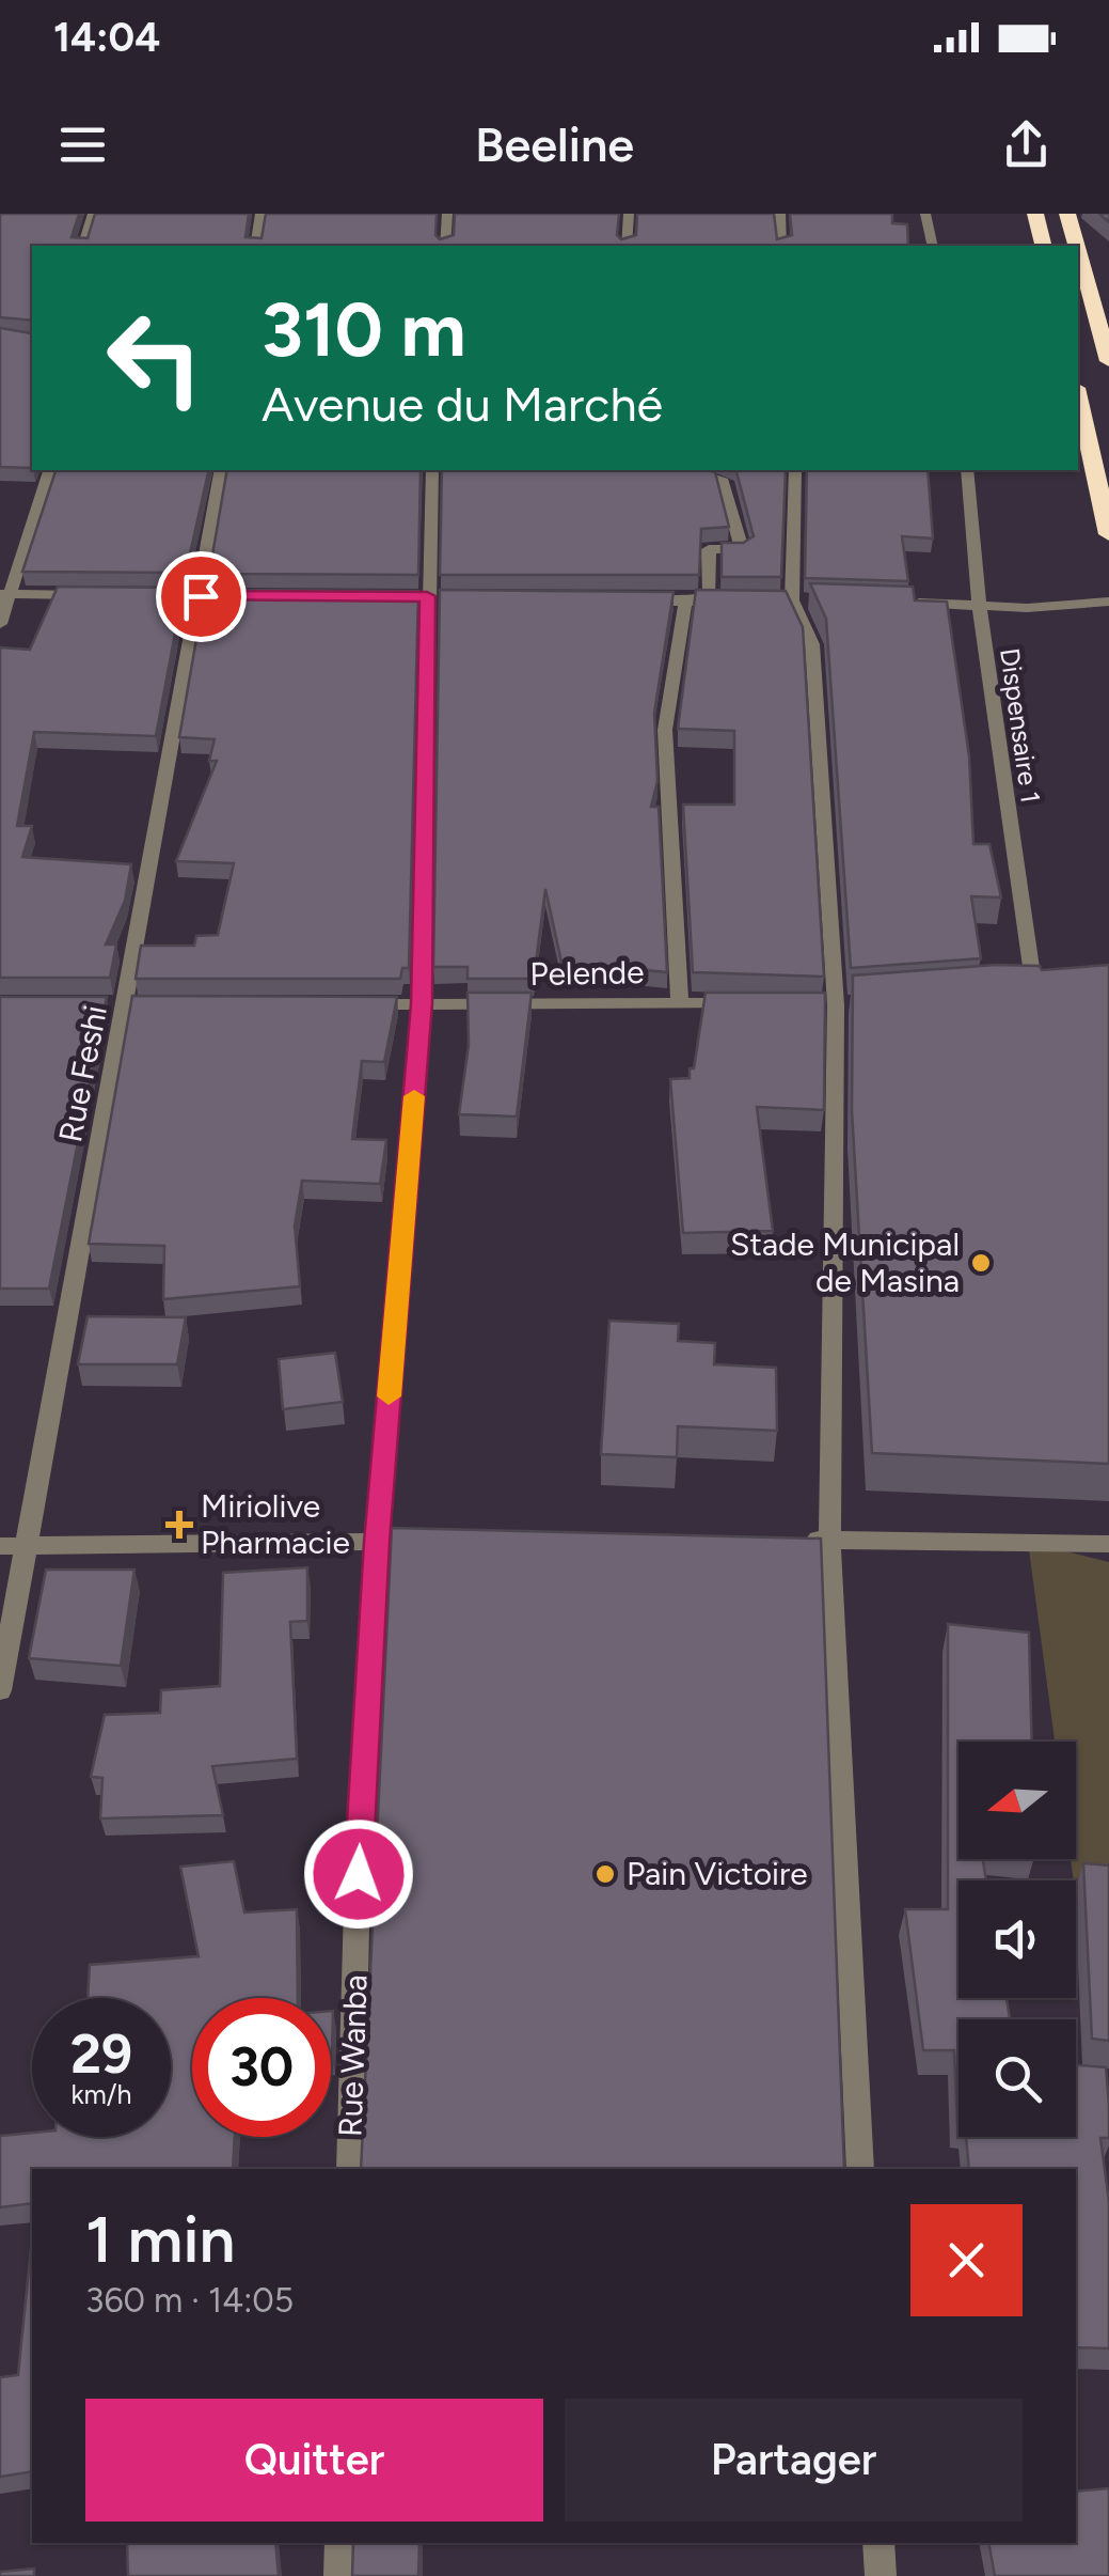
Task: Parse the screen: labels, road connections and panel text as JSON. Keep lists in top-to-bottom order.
{
  "streets": {
    "street": [
      "Dispensaire 1",
      "Pelende",
      "Rue Feshi",
      "Rue Wanba"
    ]
  },
  "crossings": [
    ["Pelende", "Rue Wanba"]
  ],
  "places": {
    "other": ["Stade Municipal de Masina", "Pain Victoire"],
    "health": ["Miriolive Pharmacie"]
  },
  "north": "left",
  "page": {
    "status": "14:04",
    "header": "Beeline",
    "turn": ["310 m", "Avenue du Marché"],
    "speed": "29 km/h",
    "limit": "30",
    "heading": ["1 min", "360 m · 14:05"],
    "buttons": ["Quitter", "Partager"]
  }
}
